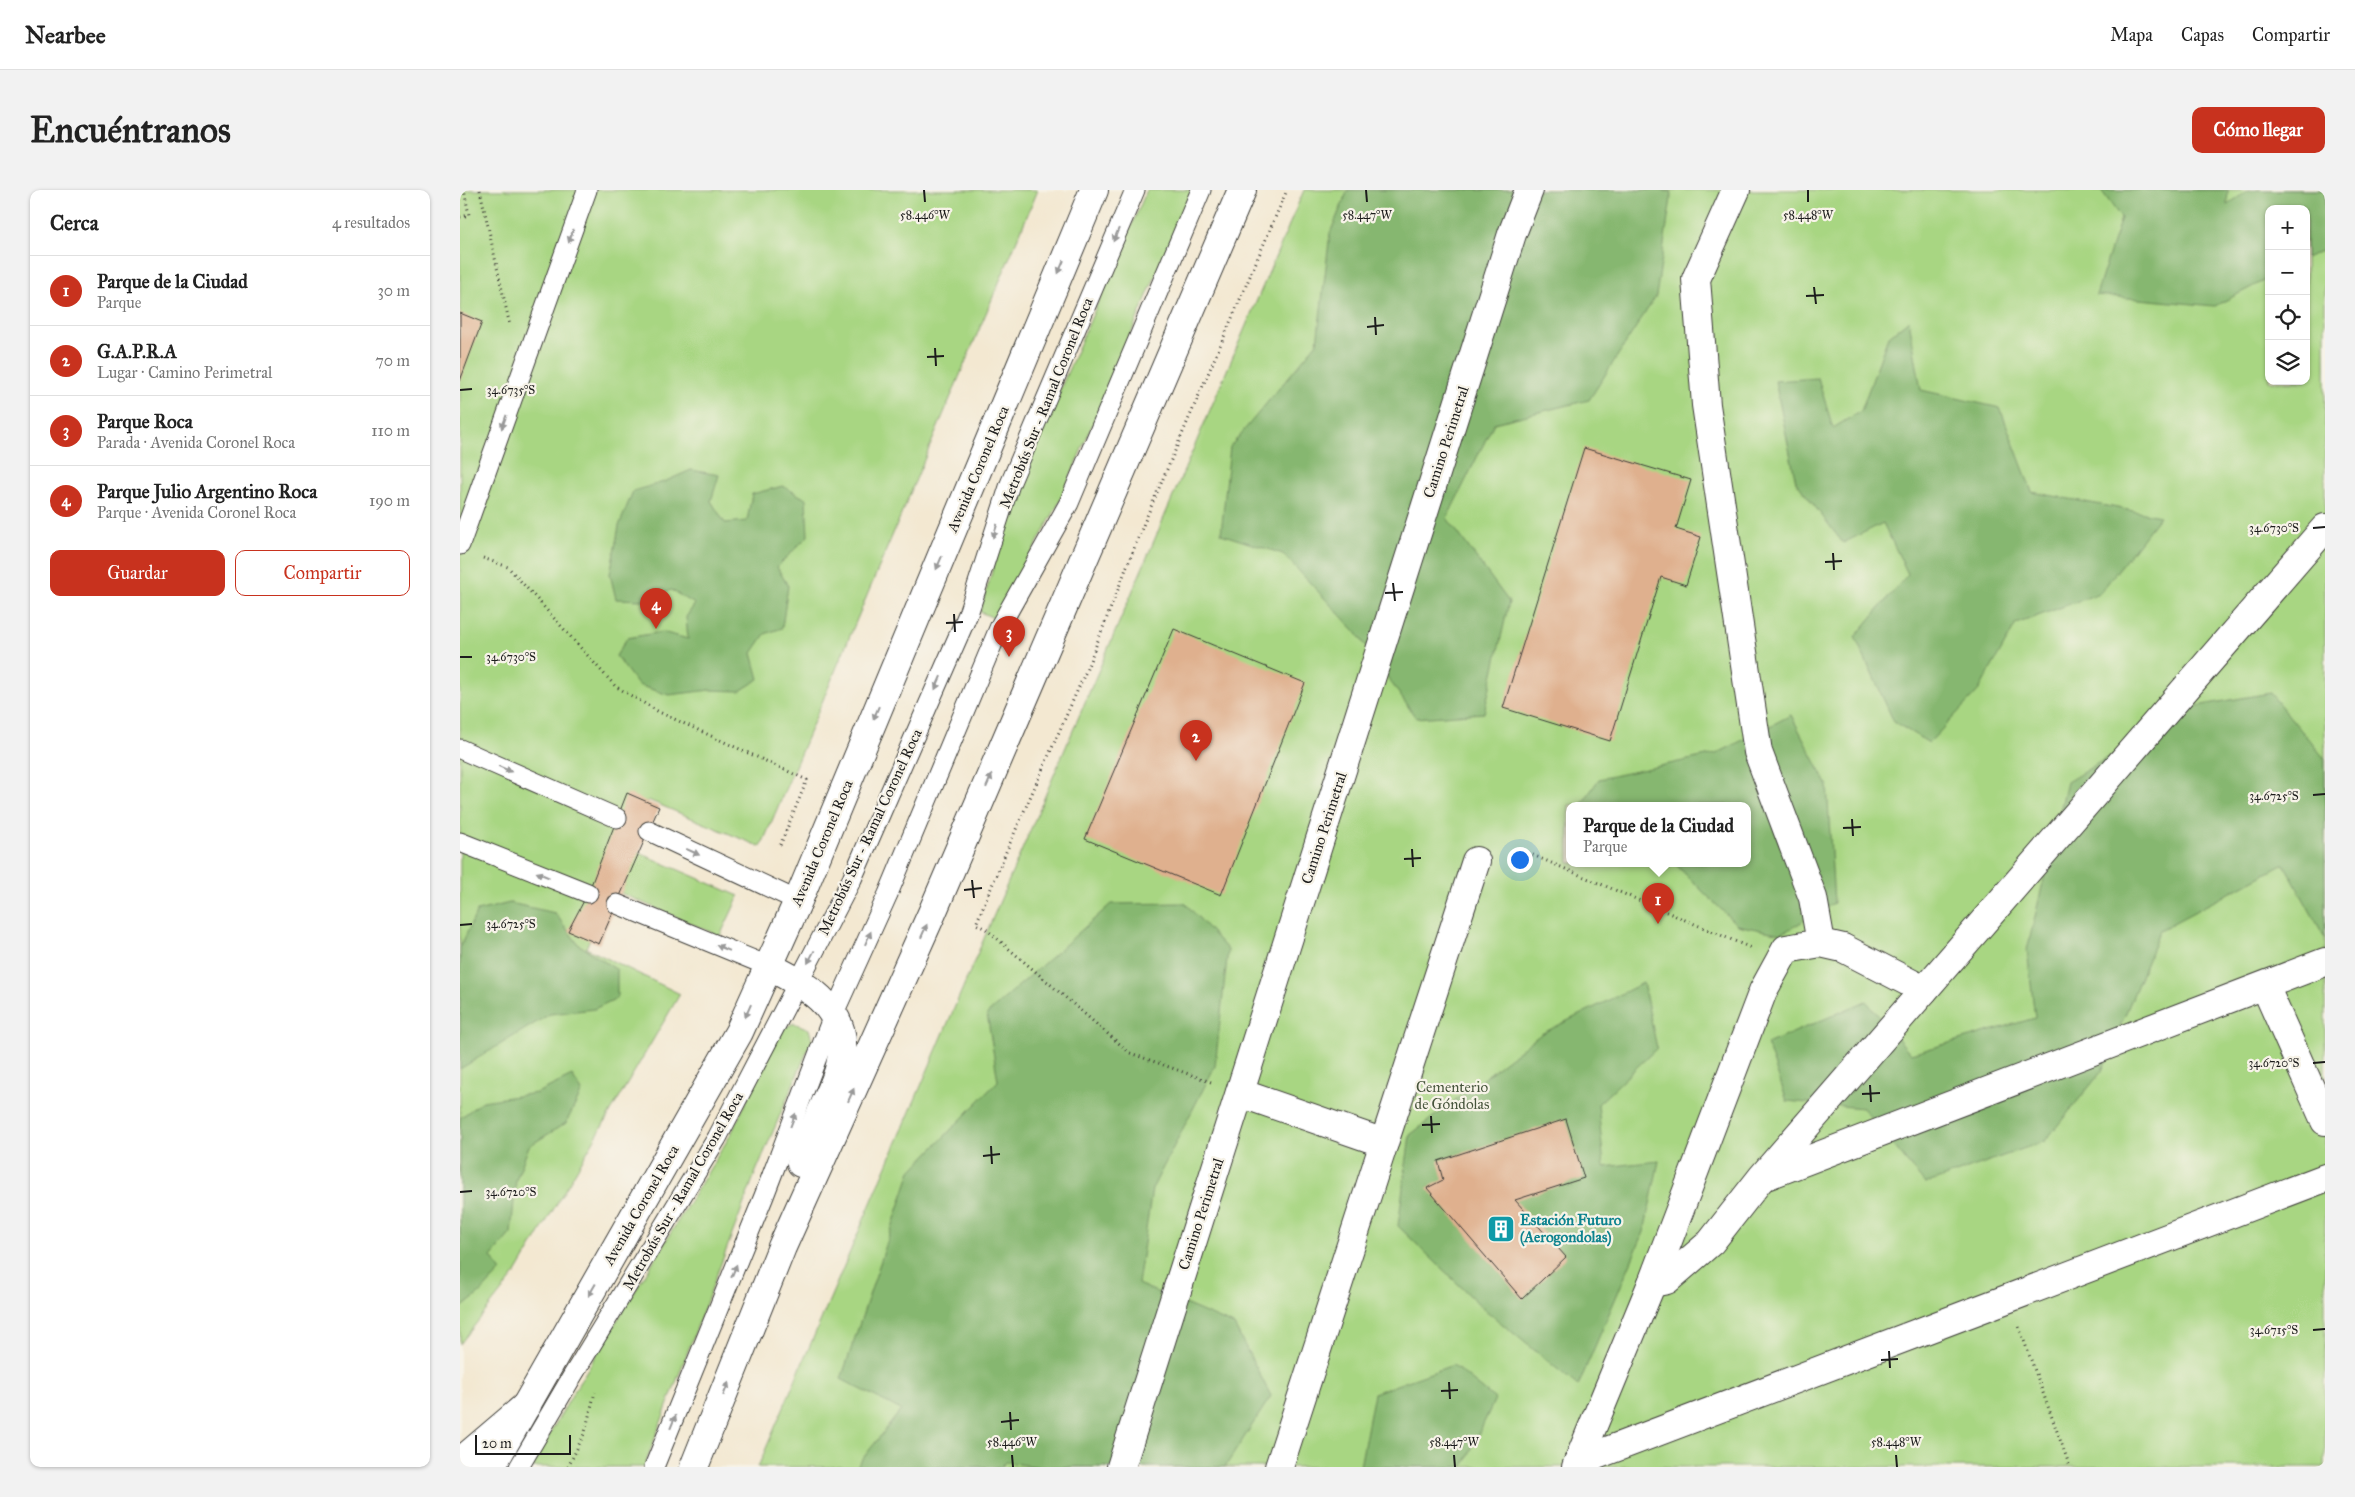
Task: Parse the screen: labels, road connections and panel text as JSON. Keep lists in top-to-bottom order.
{
  "streets": {
    "main road": ["Camino Perimetral", "Avenida Coronel Roca"],
    "lane": ["Metrobús Sur - Ramal Coronel Roca"]
  },
  "parks": ["Cementerio de Góndolas"],
  "places": {
    "building": ["Estación Futuro (Aerogondolas)"]
  },
  "scale_bar": "20 m",
  "page": {
    "header": "Nearbee",
    "nav": ["Mapa", "Capas", "Compartir"],
    "buttons": [
      "Cómo llegar",
      ["Guardar", "Compartir"]
    ],
    "title": "Encuéntranos",
    "heading": ["Cerca", "4 resultados"],
    "map_buttons": ["+", "−"],
    "list": [
      {
        "mark": "1",
        "name": "Parque de la Ciudad",
        "note": "Parque",
        "value": "30 m"
      },
      {
        "mark": "2",
        "name": "G.A.P.R.A",
        "note": "Lugar · Camino Perimetral",
        "value": "70 m"
      },
      {
        "mark": "3",
        "name": "Parque Roca",
        "note": "Parada · Avenida Coronel Roca",
        "value": "110 m"
      },
      {
        "mark": "4",
        "name": "Parque Julio Argentino Roca",
        "note": "Parque · Avenida Coronel Roca",
        "value": "190 m"
      }
    ],
    "pins": [
      "4",
      "3",
      "2",
      "1"
    ],
    "popup": ["Parque de la Ciudad", "Parque"],
    "scale": "20 m"
  },
  "coordinates": [
    "58.446°W",
    "58.447°W",
    "58.448°W",
    "34.6735°S",
    "34.6730°S",
    "34.6725°S",
    "34.6720°S",
    "34.6715°S"
  ]
}
